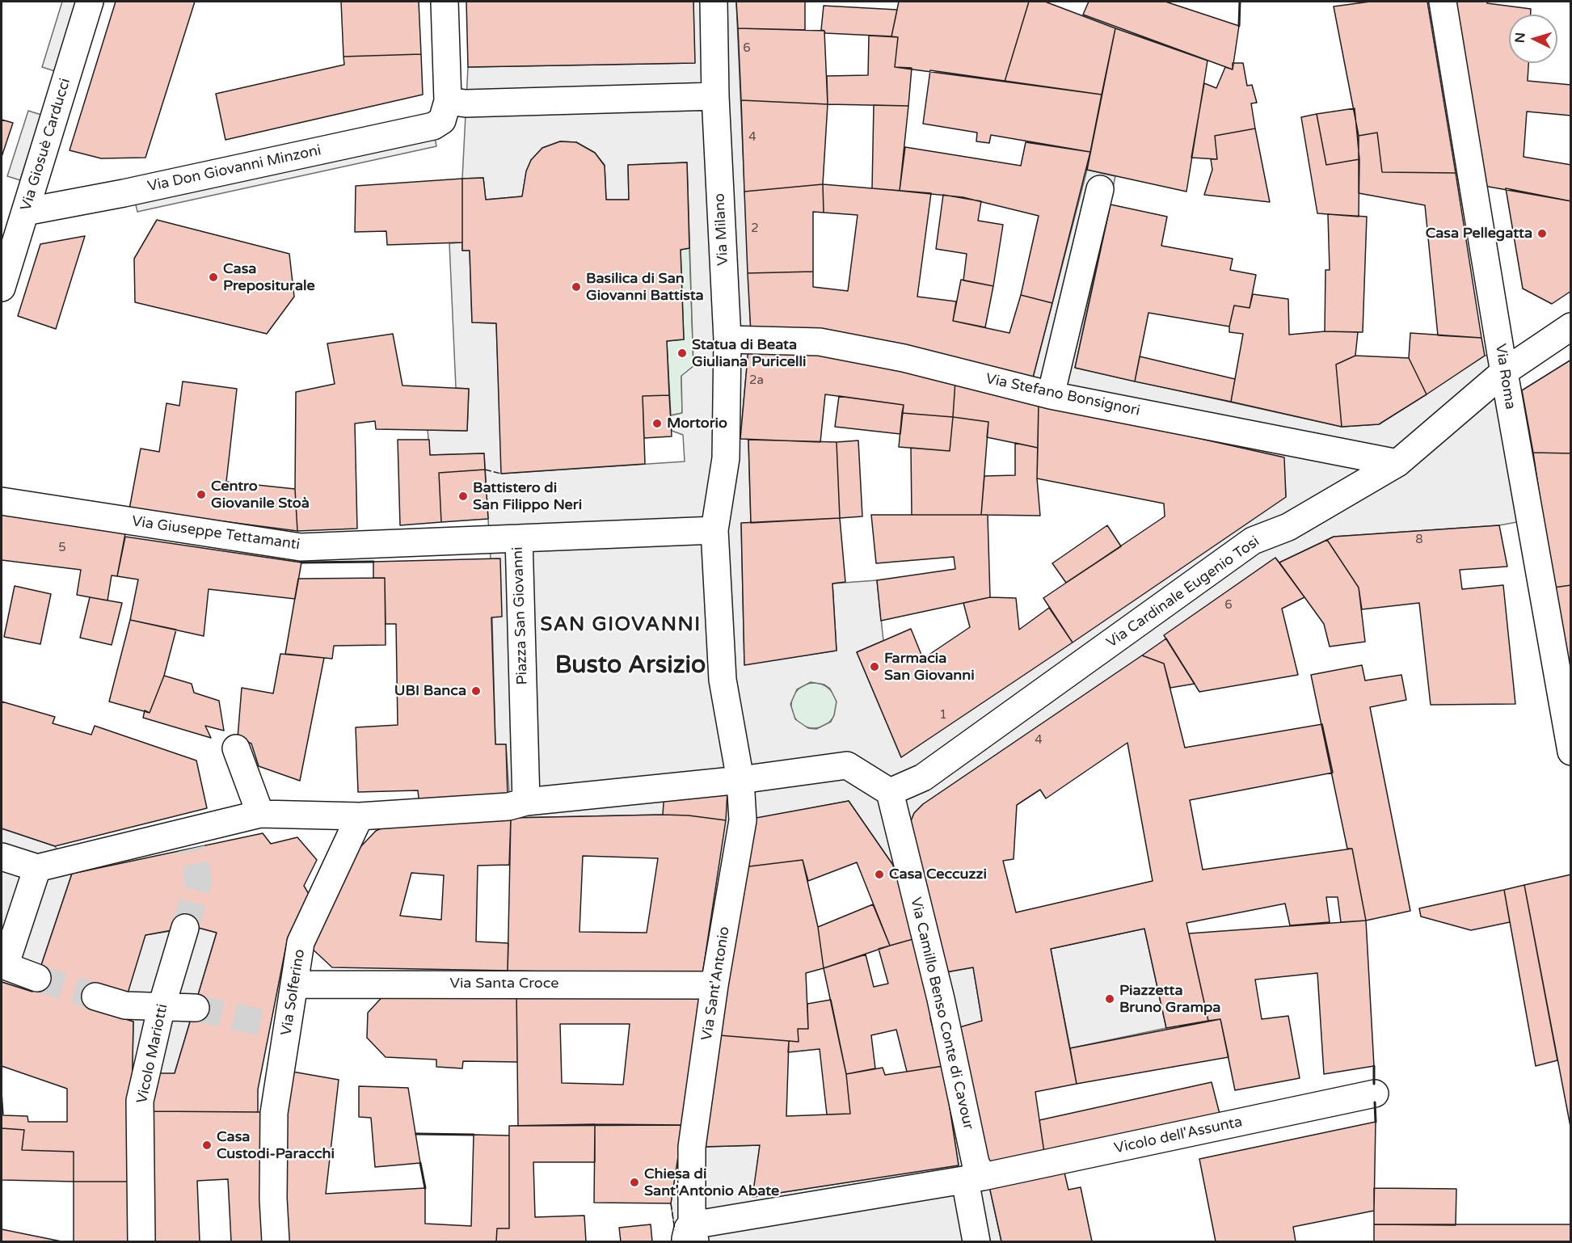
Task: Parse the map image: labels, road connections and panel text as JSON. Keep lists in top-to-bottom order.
{
  "streets": {
    "street": [
      "Via Giosuè Carducci",
      "Via Don Giovanni Minzoni",
      "Via Milano",
      "Via Roma",
      "Via Stefano Bonsignori",
      "Via Giuseppe Tettamanti",
      "Via Cardinale Eugenio Tosi",
      "Piazza San Giovanni",
      "Via Santa Croce",
      "Via Sant'Antonio",
      "Via Solferino",
      "Via Camillo Benso Conte di Cavour",
      "Vicolo Mariotti",
      "Vicolo dell'Assunta"
    ]
  },
  "crossings": [
    ["Via Giosuè Carducci", "Via Don Giovanni Minzoni"],
    ["Via Don Giovanni Minzoni", "Via Milano"],
    ["Via Milano", "Via Stefano Bonsignori"],
    ["Via Milano", "Piazza San Giovanni"],
    ["Via Roma", "Via Cardinale Eugenio Tosi"],
    ["Via Stefano Bonsignori", "Via Cardinale Eugenio Tosi"],
    ["Via Giuseppe Tettamanti", "Piazza San Giovanni"],
    ["Via Cardinale Eugenio Tosi", "Via Camillo Benso Conte di Cavour"],
    ["Via Santa Croce", "Via Sant'Antonio"],
    ["Via Santa Croce", "Via Solferino"],
    ["Via Sant'Antonio", "Vicolo dell'Assunta"],
    ["Via Camillo Benso Conte di Cavour", "Vicolo dell'Assunta"]
  ],
  "districts": ["SAN GIOVANNI", "Busto Arsizio"],
  "places": [
    "Casa Pellegatta",
    "Casa Prepositurale",
    "Basilica di San Giovanni Battista",
    "Statua di Beata Giuliana Puricelli",
    "Mortorio",
    "Centro Giovanile Stoà",
    "Battistero di San Filippo Neri",
    "Farmacia San Giovanni",
    "UBI Banca",
    "Casa Ceccuzzi",
    "Piazzetta Bruno Grampa",
    "Casa Custodi-Paracchi",
    "Chiesa di Sant'Antonio Abate"
  ],
  "house_numbers": [
    "6",
    "4",
    "2",
    "2a",
    "8",
    "5",
    "6",
    "1",
    "4"
  ],
  "north": "left"
}
